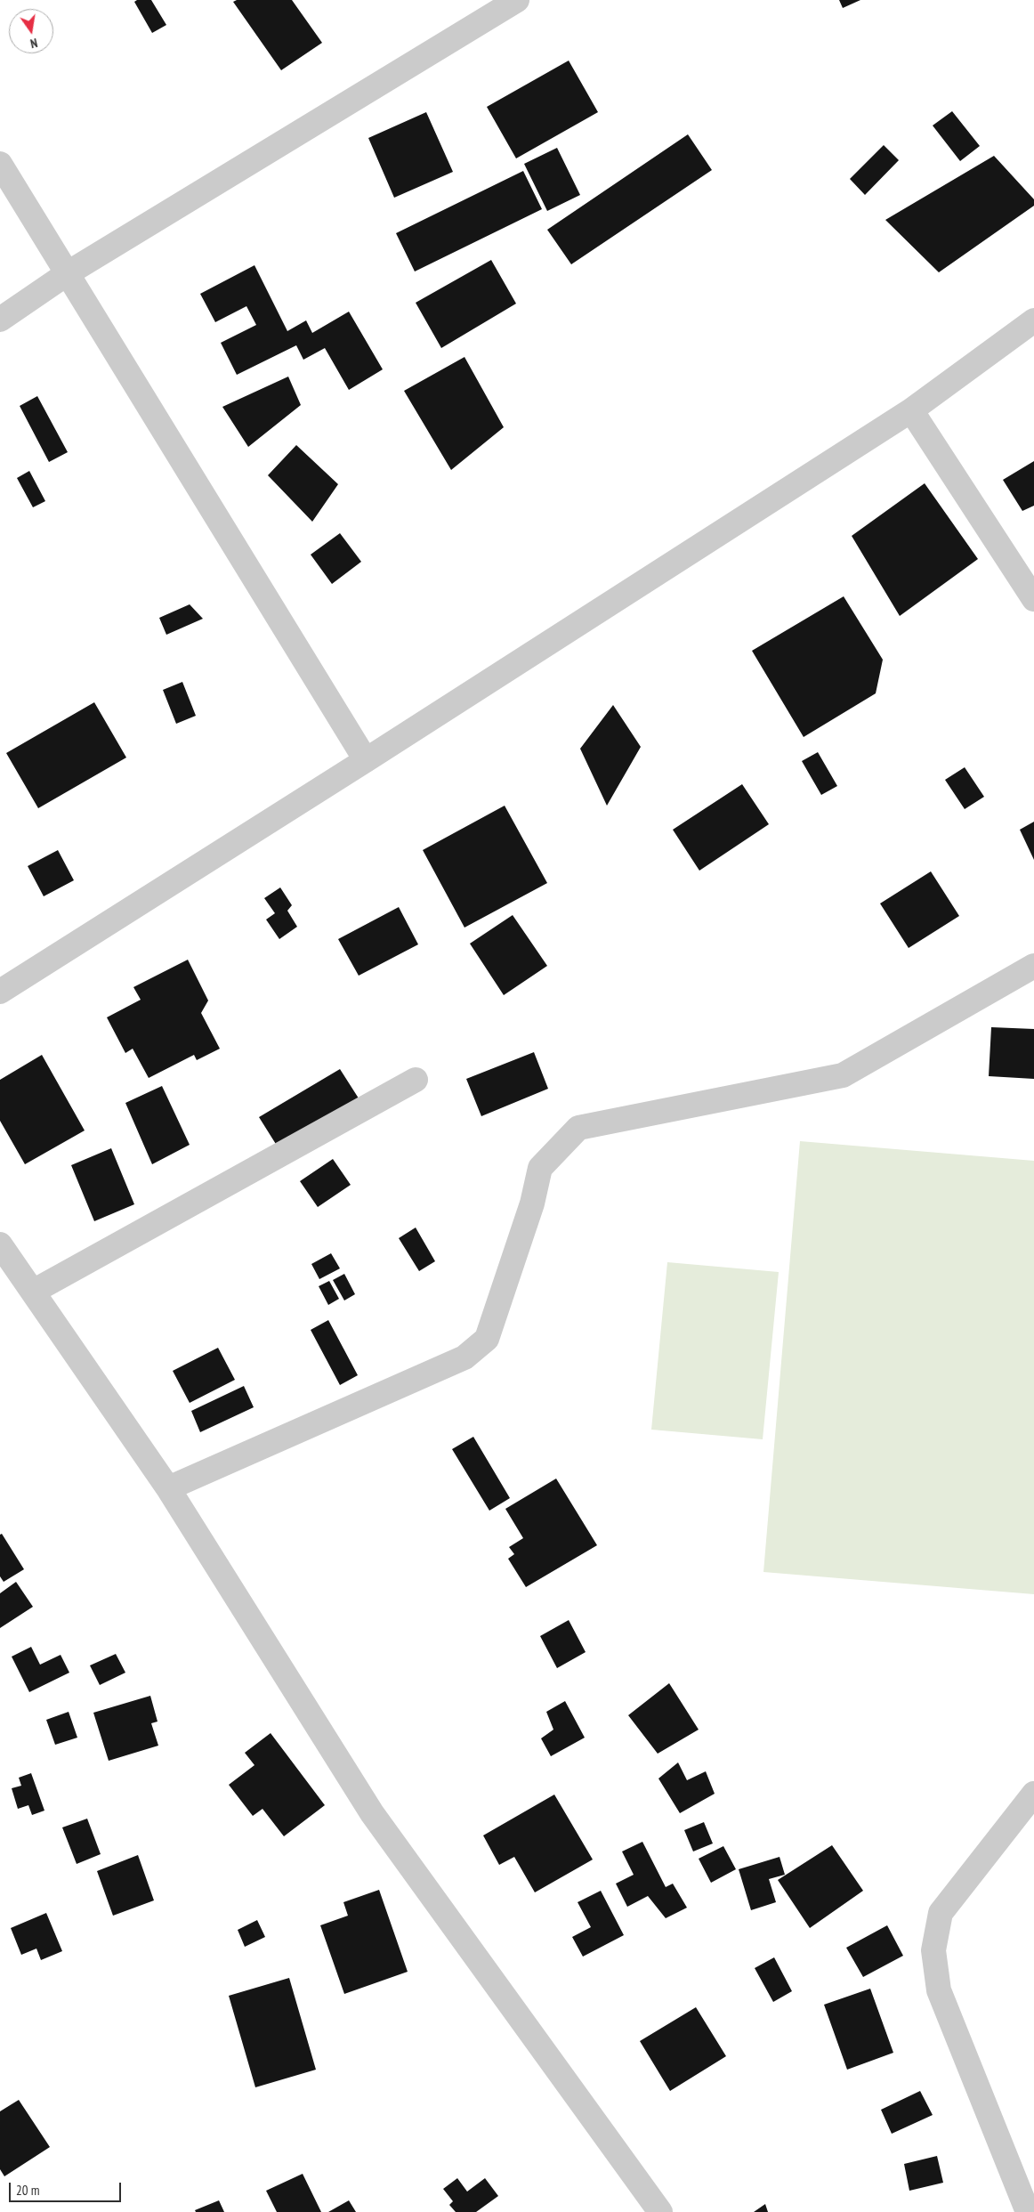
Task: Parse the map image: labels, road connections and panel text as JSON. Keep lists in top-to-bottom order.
{
  "scale_bar": "20 m",
  "north": "bottom"
}
